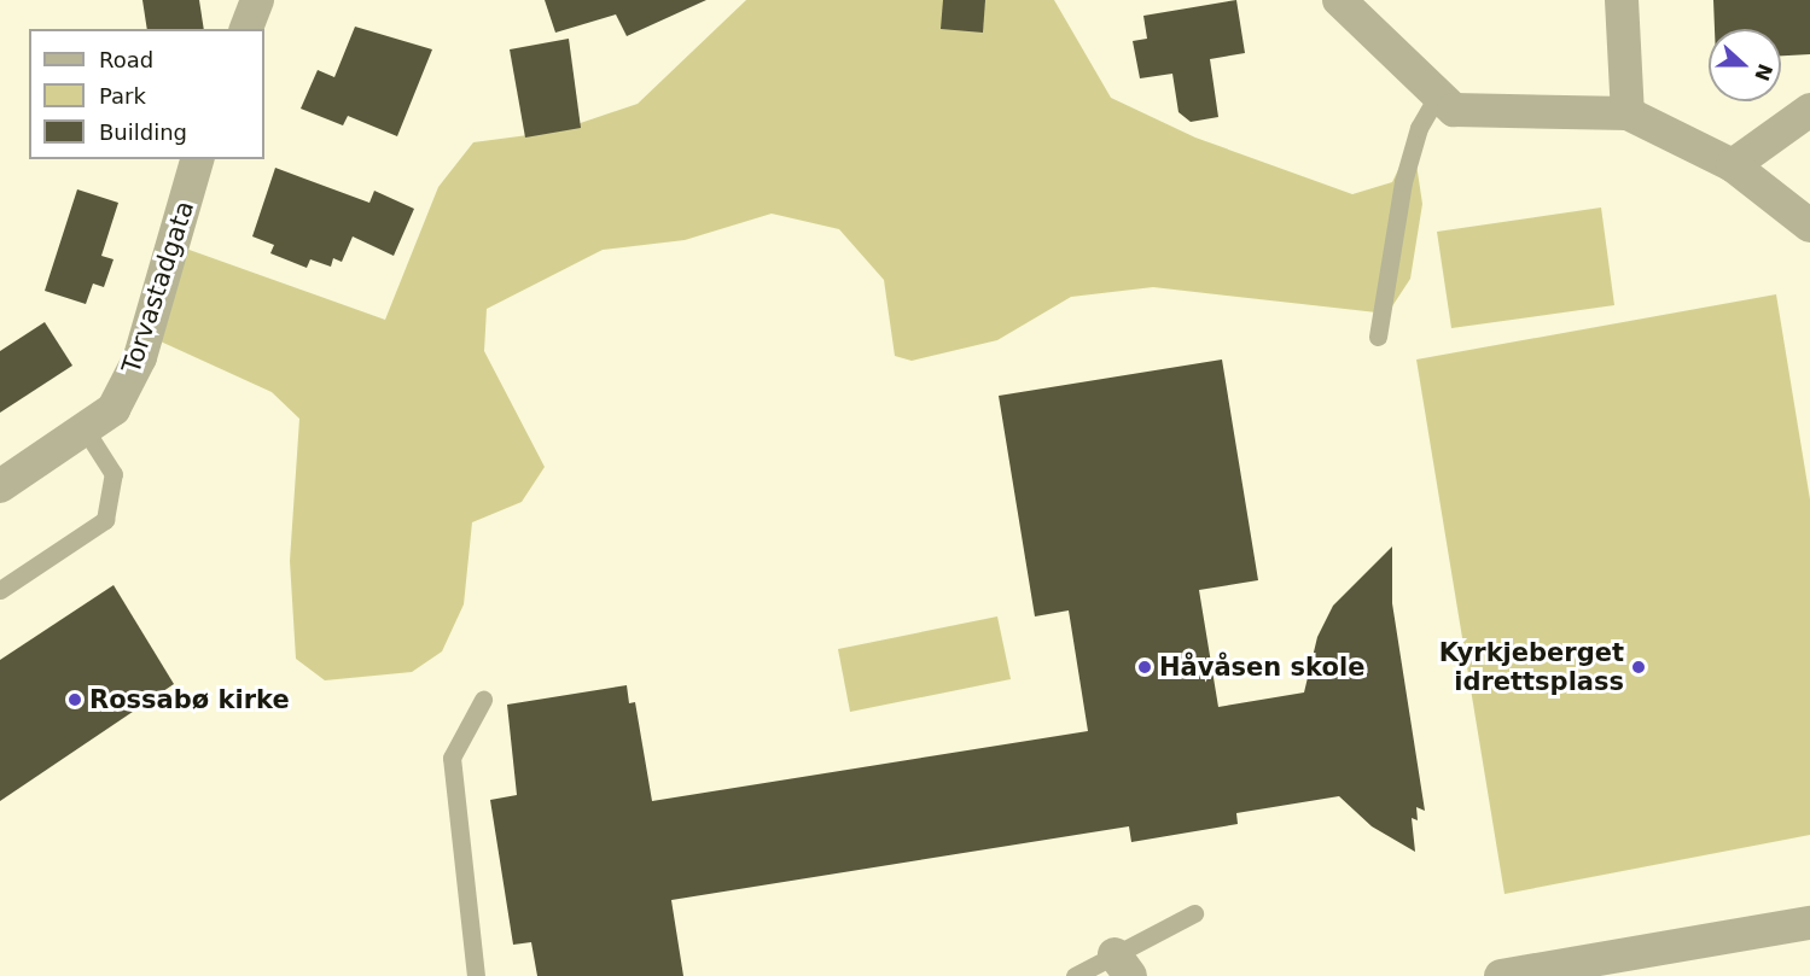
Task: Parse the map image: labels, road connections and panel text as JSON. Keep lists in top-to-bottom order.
{
  "streets": {
    "street": ["Torvastadgata"]
  },
  "places": ["Håvåsen skole", "Kyrkjeberget idrettsplass", "Rossabø kirke"],
  "legend": ["Road", "Park", "Building"],
  "north": "right"
}
